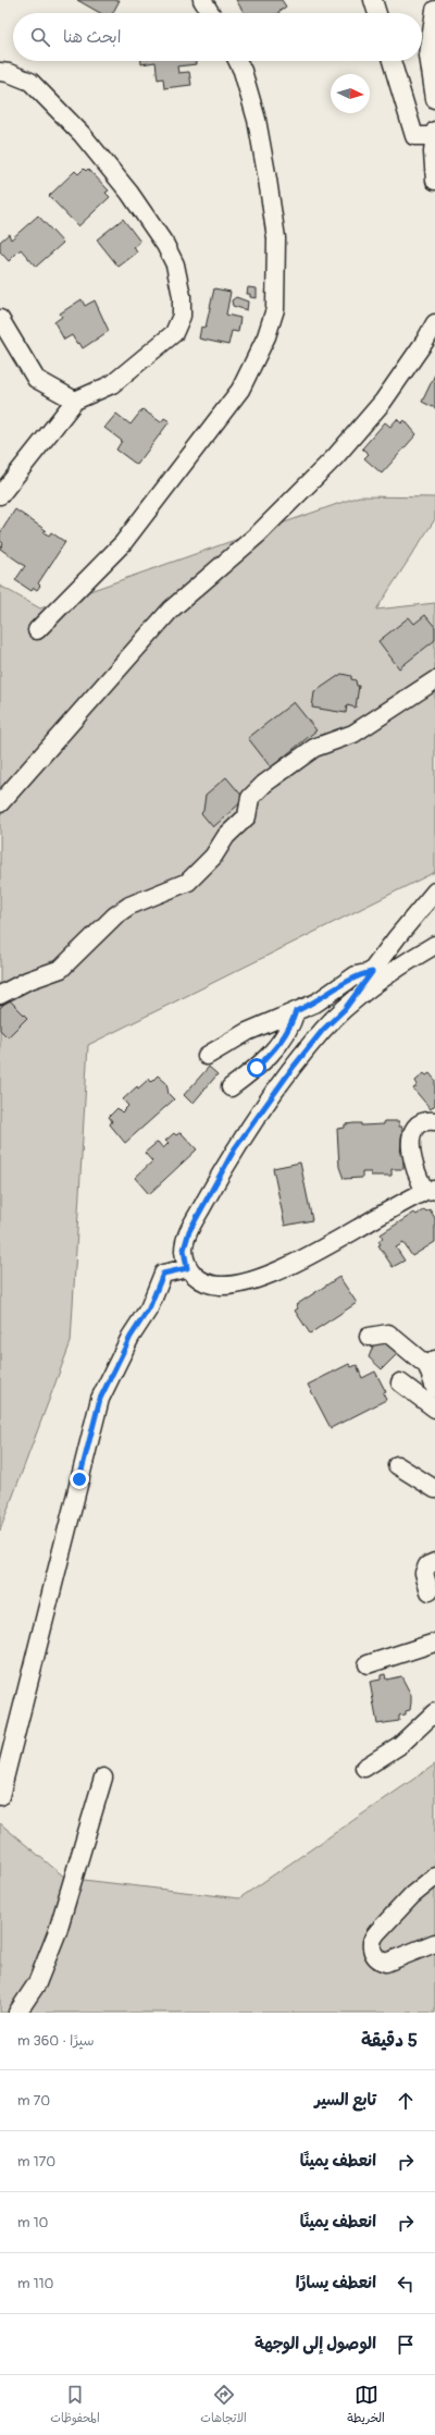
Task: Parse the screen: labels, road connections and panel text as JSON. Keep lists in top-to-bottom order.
{
  "north": "right",
  "page": {
    "search": "ابحث هنا",
    "heading": ["5 دقيقة", "سيرًا · 360 m"],
    "list": [
      ["تابع السير", "70 m"],
      ["انعطف يمينًا", "170 m"],
      ["انعطف يمينًا", "10 m"],
      ["انعطف يسارًا", "110 m"],
      "الوصول إلى الوجهة"
    ],
    "nav": ["الخريطة", "الاتجاهات", "المحفوظات"]
  }
}
